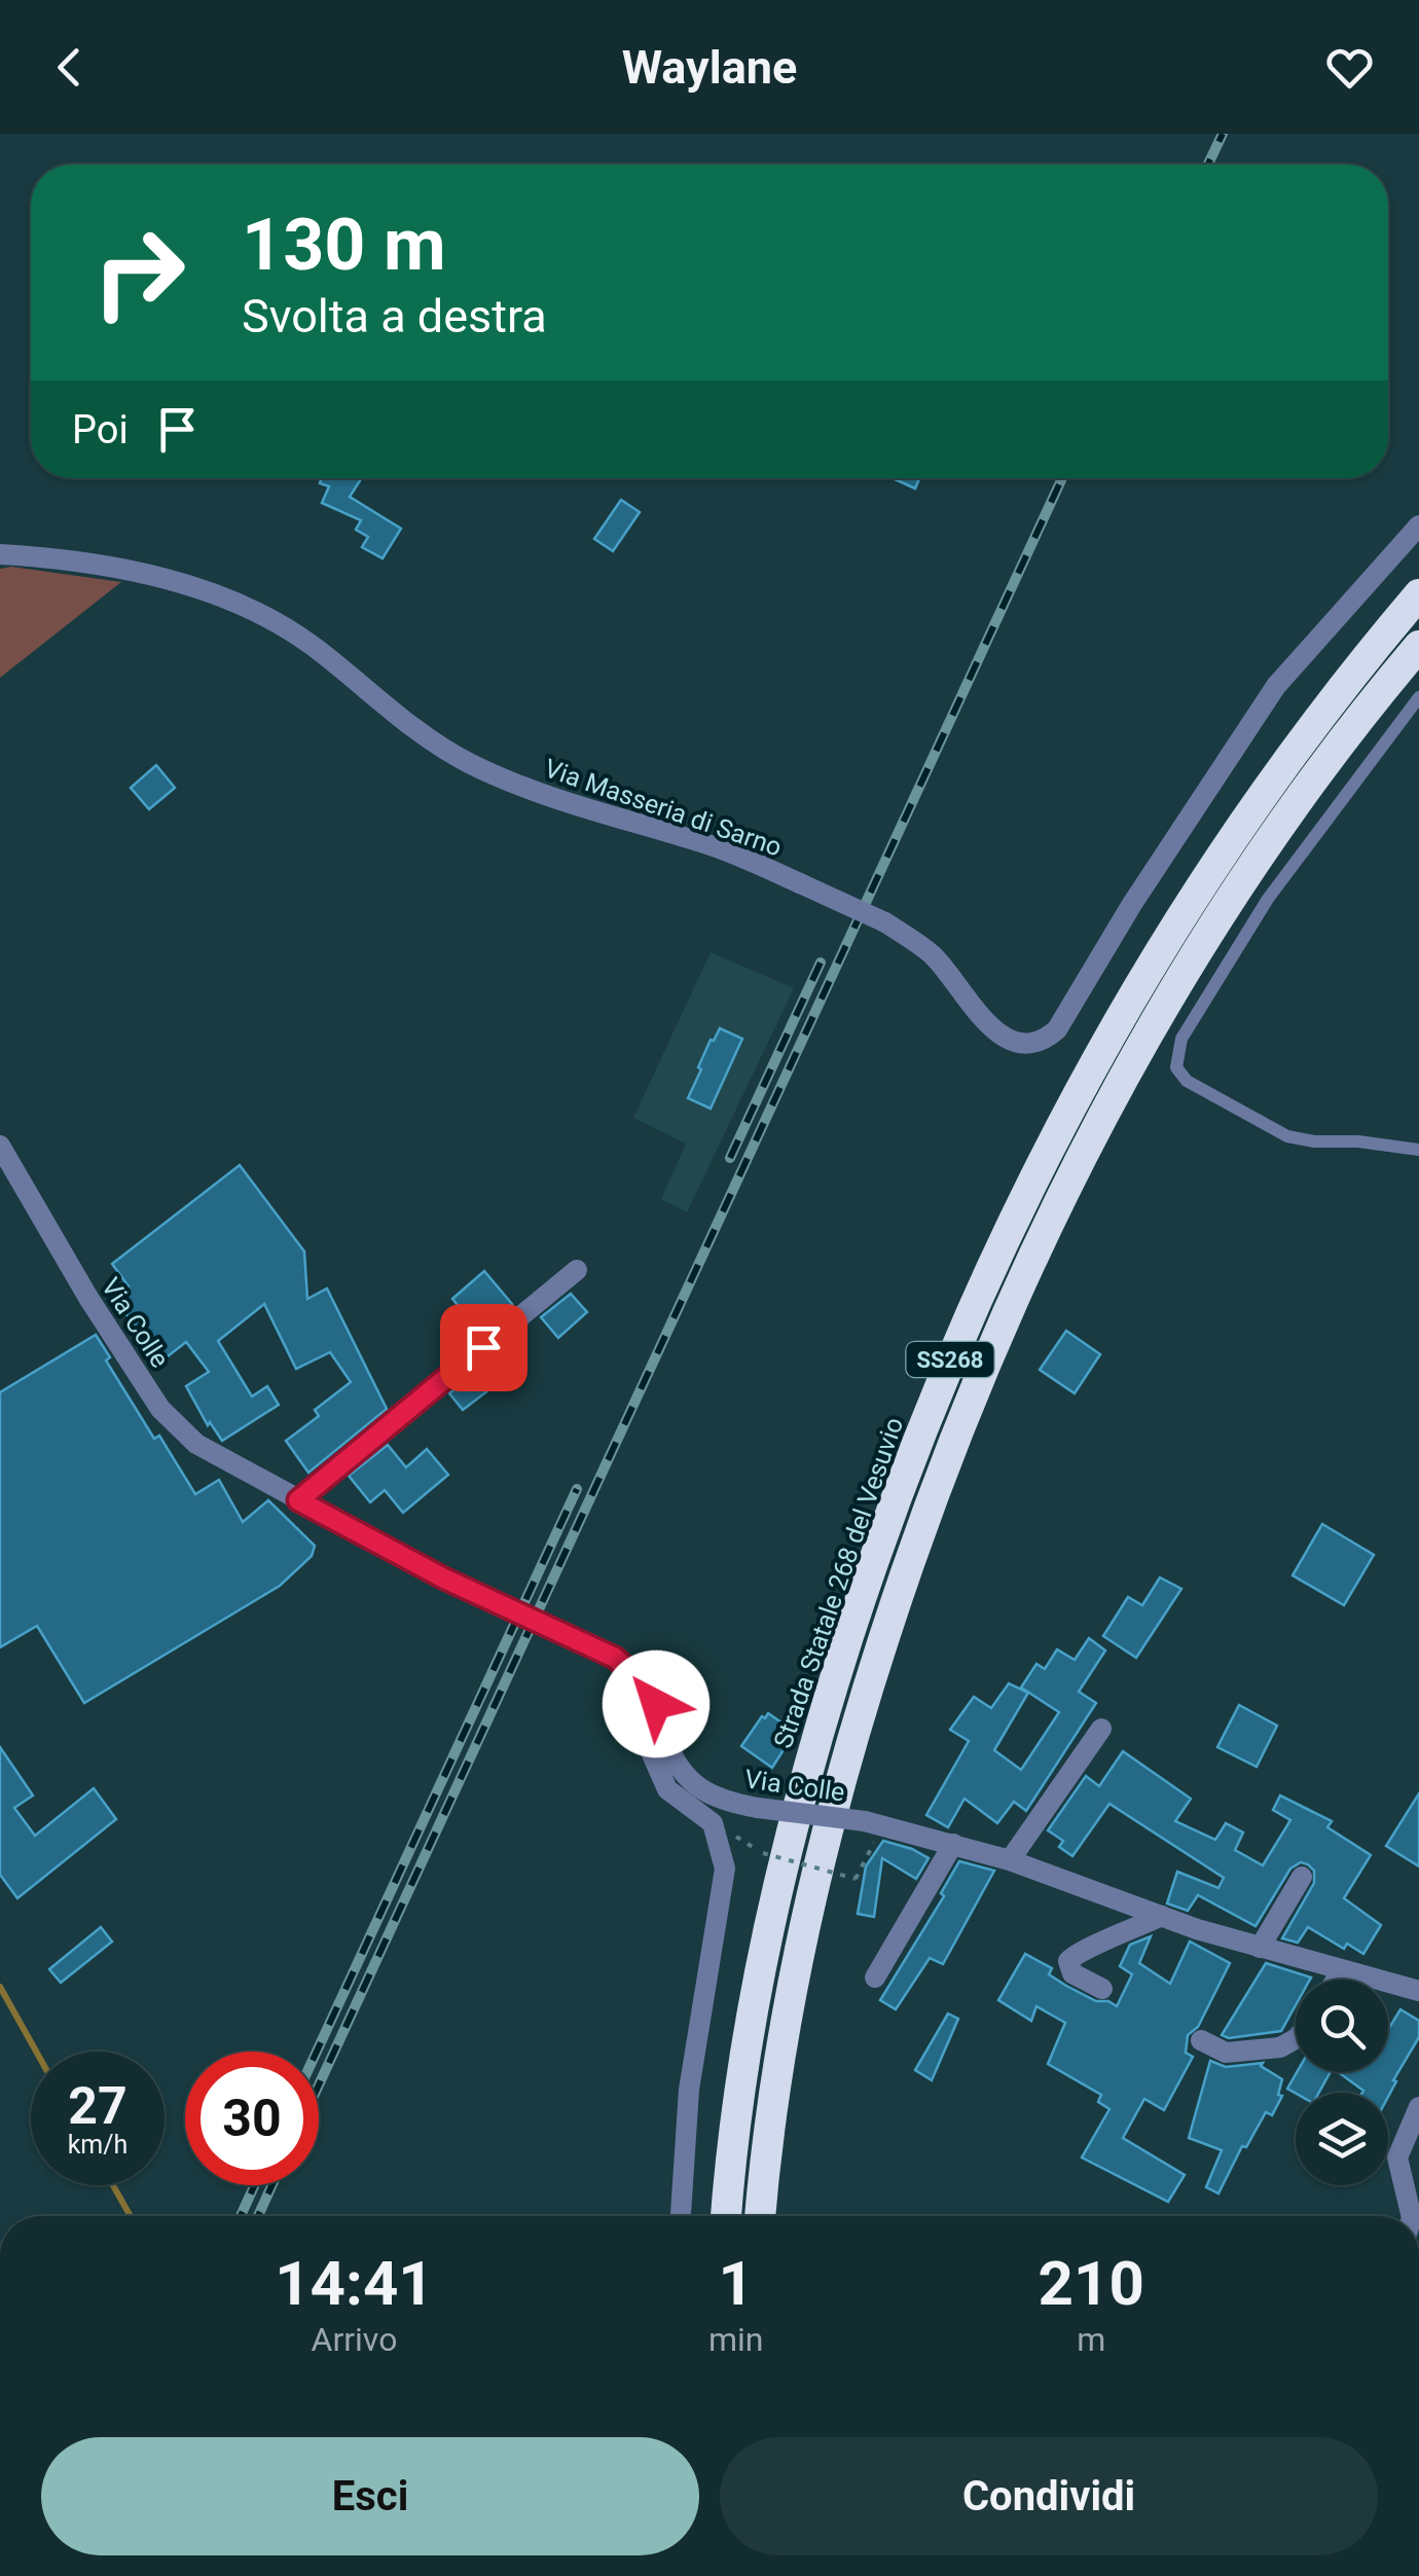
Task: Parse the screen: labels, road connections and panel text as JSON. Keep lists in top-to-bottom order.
{
  "streets": {
    "highway": ["SS268", "Strada Statale 268 del Vesuvio"],
    "street": ["Via Masseria di Sarno", "Via Colle"]
  },
  "page": {
    "header": "Waylane",
    "turn": ["130 m", "Svolta a destra"],
    "then": "Poi",
    "speed": "27 km/h",
    "limit": "30",
    "eta": [
      "14:41",
      "Arrivo",
      "1",
      "min",
      "210",
      "m"
    ],
    "buttons": ["Esci", "Condividi"]
  }
}
